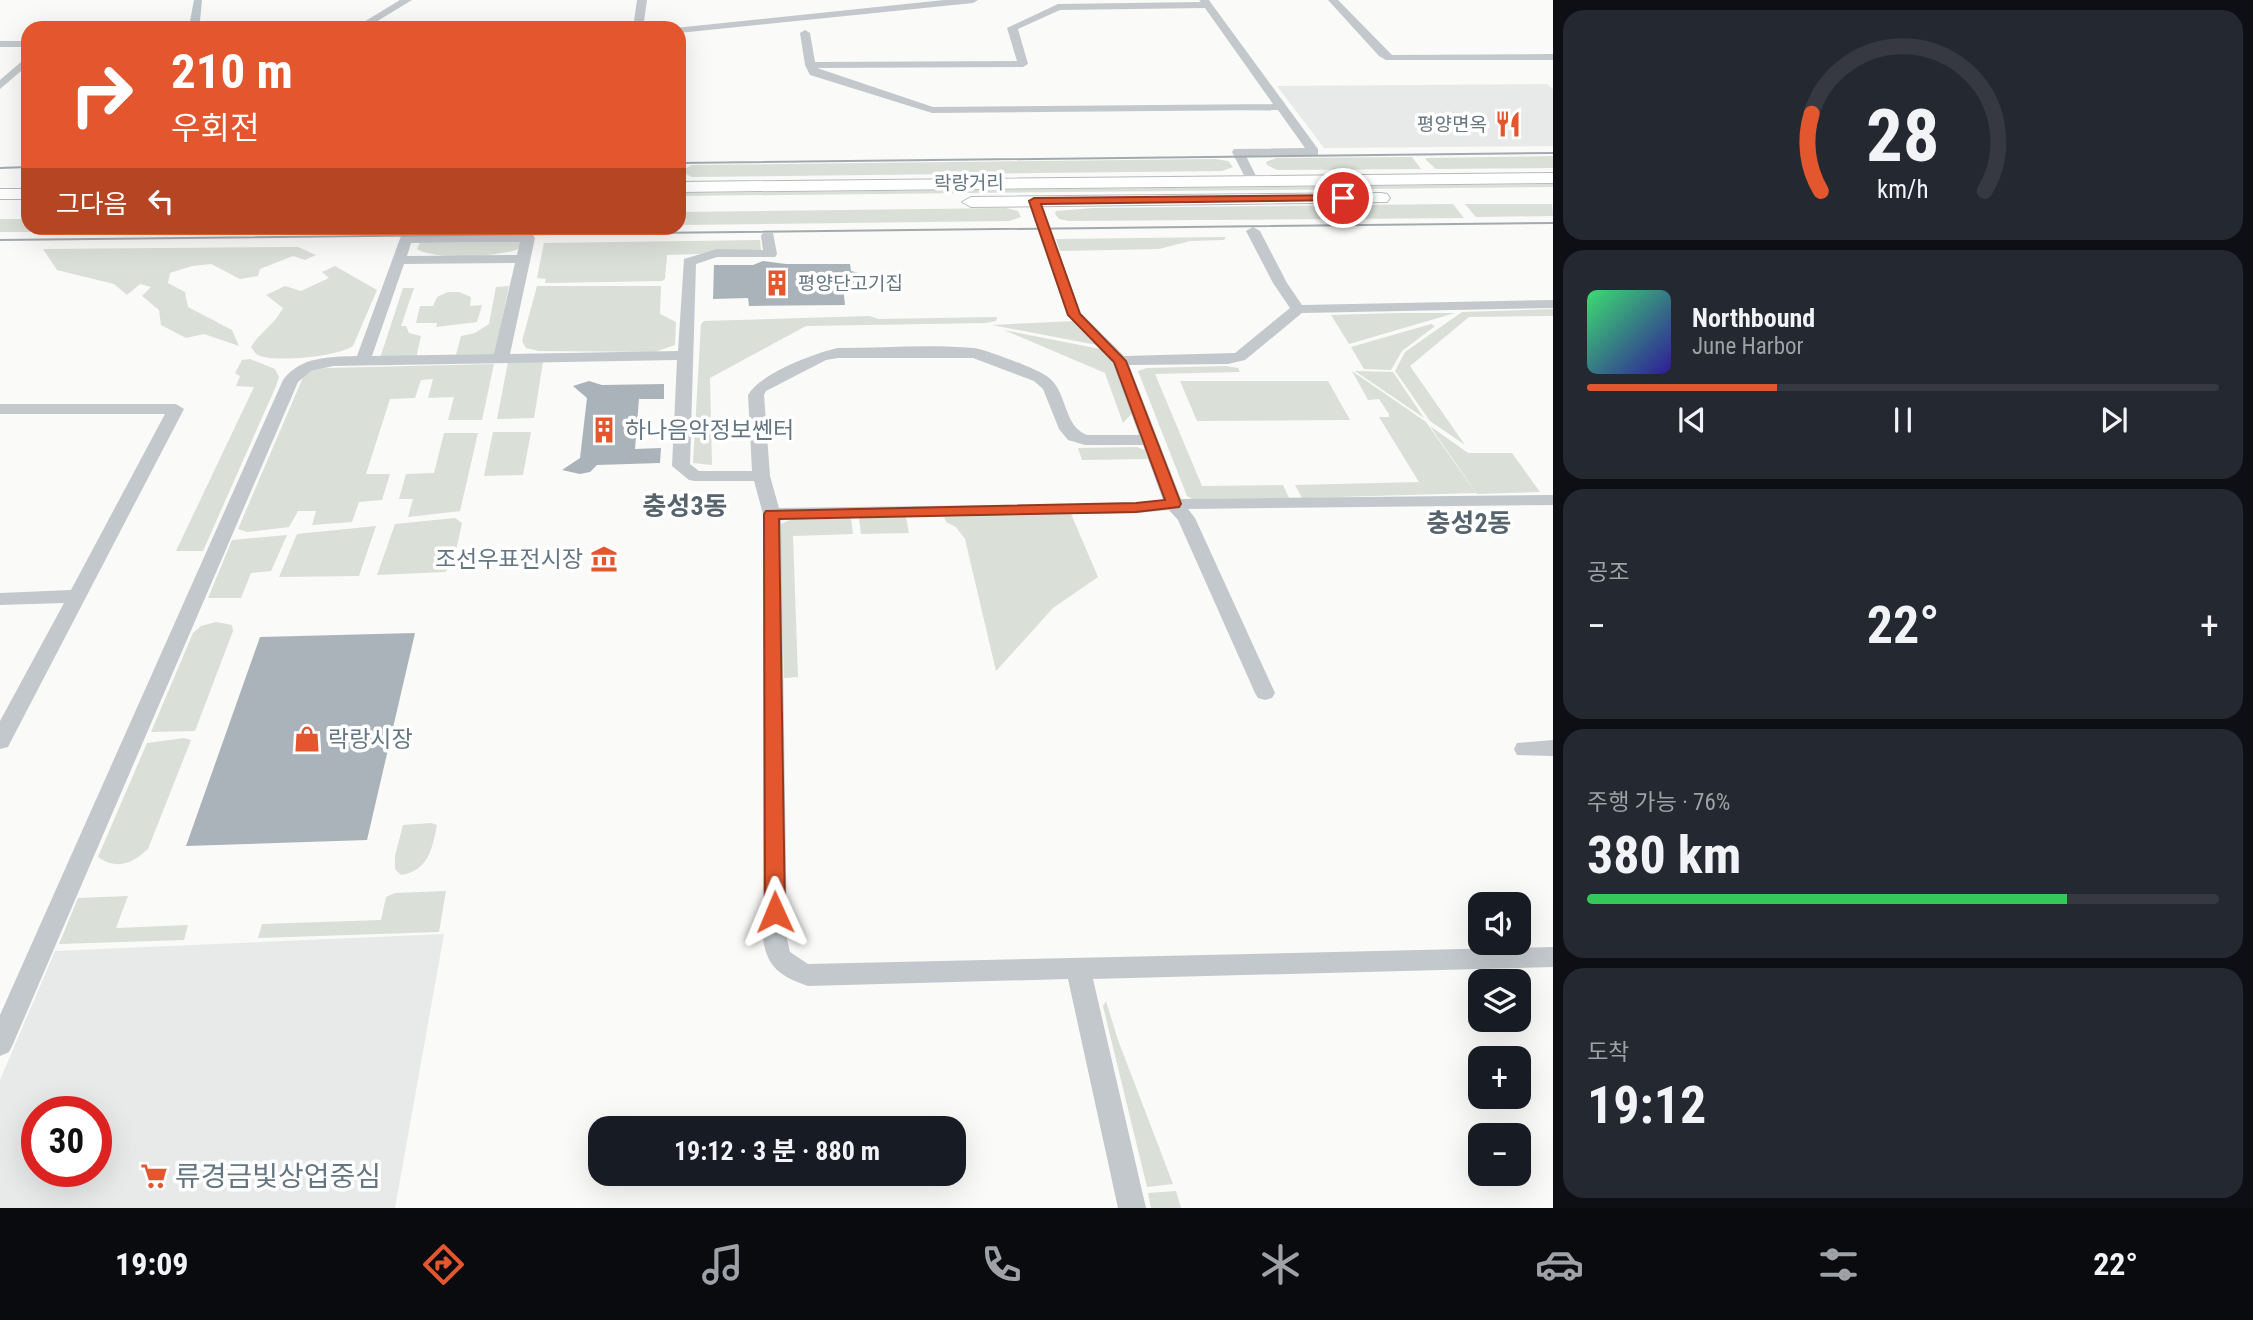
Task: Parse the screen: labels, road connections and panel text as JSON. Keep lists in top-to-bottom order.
{
  "streets": {
    "main road": ["락랑거리"]
  },
  "districts": ["충성3동", "충성2동"],
  "places": {
    "restaurant": ["평양면옥"],
    "building": ["평양단고기집", "하나음악정보쎈터"],
    "museum": ["조선우표전시장"],
    "shop": ["락랑시장"],
    "supermarket": ["류경금빛상업중심"]
  },
  "page": {
    "turn": ["210 m", "우회전"],
    "then": "그다음",
    "song": ["Northbound", "June Harbor"],
    "tile": [
      "공조",
      ["주행 가능 · 76%", "380 km"],
      ["도착", "19:12"]
    ],
    "heat": ["−", "22°", "+"],
    "map_buttons": ["+", "−"],
    "limit": "30",
    "trip": "19:12 · 3 분 · 880 m",
    "tabs": ["19:09", "22°"],
    "gauge": ["28", "km/h"]
  }
}
